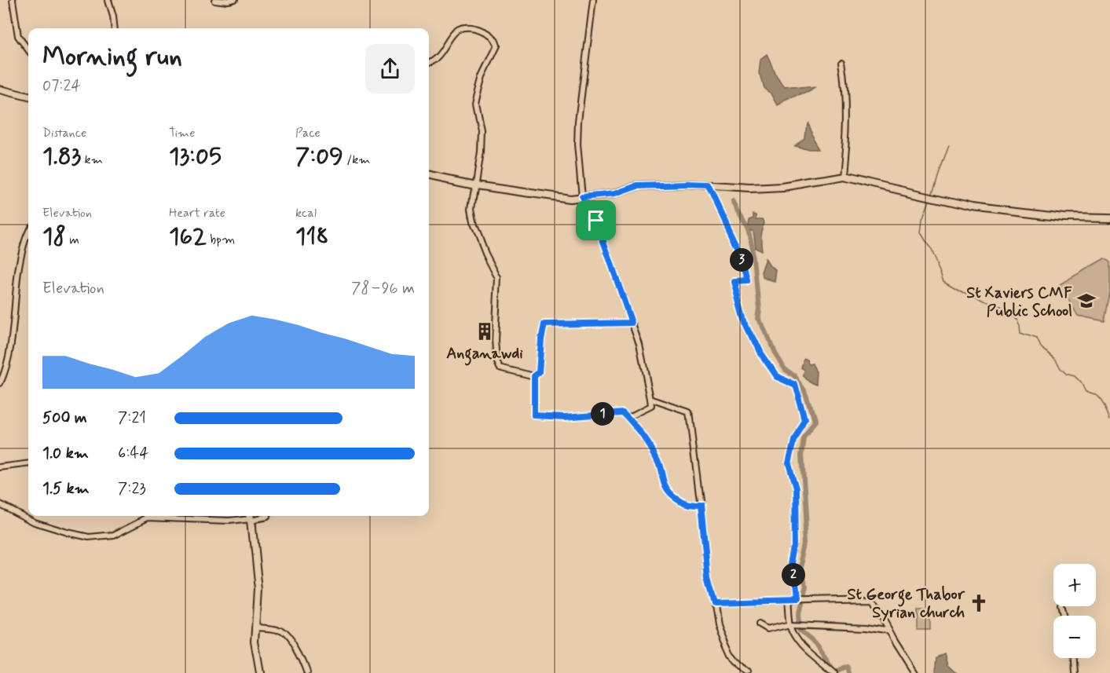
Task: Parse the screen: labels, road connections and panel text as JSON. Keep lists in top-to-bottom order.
{
  "places": {
    "school or university": ["St Xaviers CMF Public School"],
    "building": ["Anganawdi"],
    "church": ["St George Thabor Syrian church"]
  },
  "page": {
    "heading": ["Morning run", "07:24"],
    "stats": [
      ["Distance", "1.83 km"],
      ["Time", "13:05"],
      ["Pace", "7:09 /km"],
      ["Elevation", "18 m"],
      ["Heart rate", "162 bpm"],
      ["kcal", "118"]
    ],
    "pins": ["3", "1", "2"],
    "chart": ["Elevation", "78–96 m"],
    "list": [
      {
        "name": "500 m",
        "note": "7:21"
      },
      {
        "name": "1.0 km",
        "note": "6:44"
      },
      {
        "name": "1.5 km",
        "note": "7:23"
      }
    ],
    "map_buttons": ["+", "−"]
  }
}
